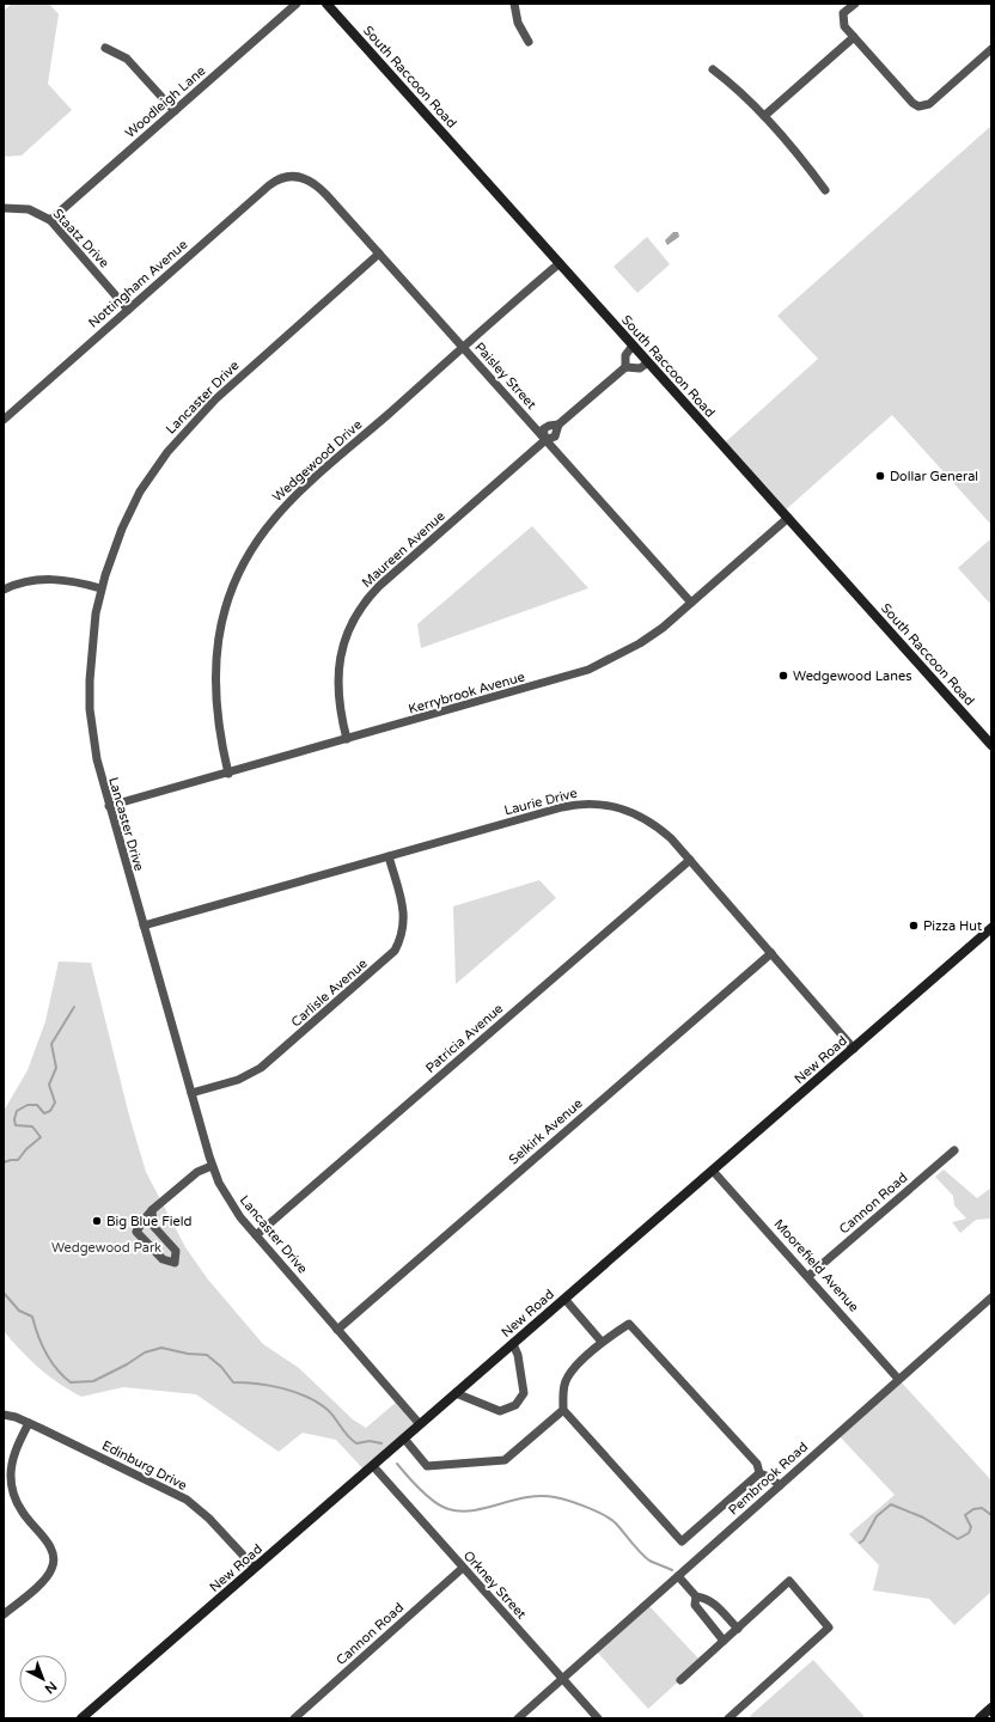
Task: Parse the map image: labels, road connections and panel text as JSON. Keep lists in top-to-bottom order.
{
  "streets": {
    "street": [
      "South Raccoon Road",
      "Woodleigh Lane",
      "Staatz Drive",
      "Nottingham Avenue",
      "Paisley Street",
      "Lancaster Drive",
      "Wedgewood Drive",
      "Maureen Avenue",
      "Kerrybrook Avenue",
      "Laurie Drive",
      "Carlisle Avenue",
      "Patricia Avenue",
      "New Road",
      "Selkirk Avenue",
      "Cannon Road",
      "Moorefield Avenue",
      "Edinburg Drive",
      "Pembrook Road",
      "Orkney Street"
    ]
  },
  "crossings": [
    ["South Raccoon Road", "Wedgewood Drive"],
    ["South Raccoon Road", "Kerrybrook Avenue"],
    ["Woodleigh Lane", "Staatz Drive"],
    ["Staatz Drive", "Nottingham Avenue"],
    ["Nottingham Avenue", "Paisley Street"],
    ["Paisley Street", "Lancaster Drive"],
    ["Paisley Street", "Wedgewood Drive"],
    ["Paisley Street", "Maureen Avenue"],
    ["Paisley Street", "Kerrybrook Avenue"],
    ["Lancaster Drive", "Kerrybrook Avenue"],
    ["Lancaster Drive", "Laurie Drive"],
    ["Lancaster Drive", "Carlisle Avenue"],
    ["Lancaster Drive", "Patricia Avenue"],
    ["Lancaster Drive", "New Road"],
    ["Lancaster Drive", "Selkirk Avenue"],
    ["Wedgewood Drive", "Kerrybrook Avenue"],
    ["Maureen Avenue", "Kerrybrook Avenue"],
    ["Laurie Drive", "Carlisle Avenue"],
    ["Laurie Drive", "Patricia Avenue"],
    ["Laurie Drive", "New Road"],
    ["Laurie Drive", "Selkirk Avenue"],
    ["New Road", "Moorefield Avenue"],
    ["New Road", "Edinburg Drive"],
    ["New Road", "Orkney Street"],
    ["Cannon Road", "Moorefield Avenue"],
    ["Cannon Road", "Orkney Street"],
    ["Moorefield Avenue", "Pembrook Road"],
    ["Pembrook Road", "Orkney Street"]
  ],
  "parks": ["Wedgewood Park"],
  "places": [
    "Dollar General",
    "Wedgewood Lanes",
    "Pizza Hut",
    "Big Blue Field"
  ],
  "north": "bottom right"
}
